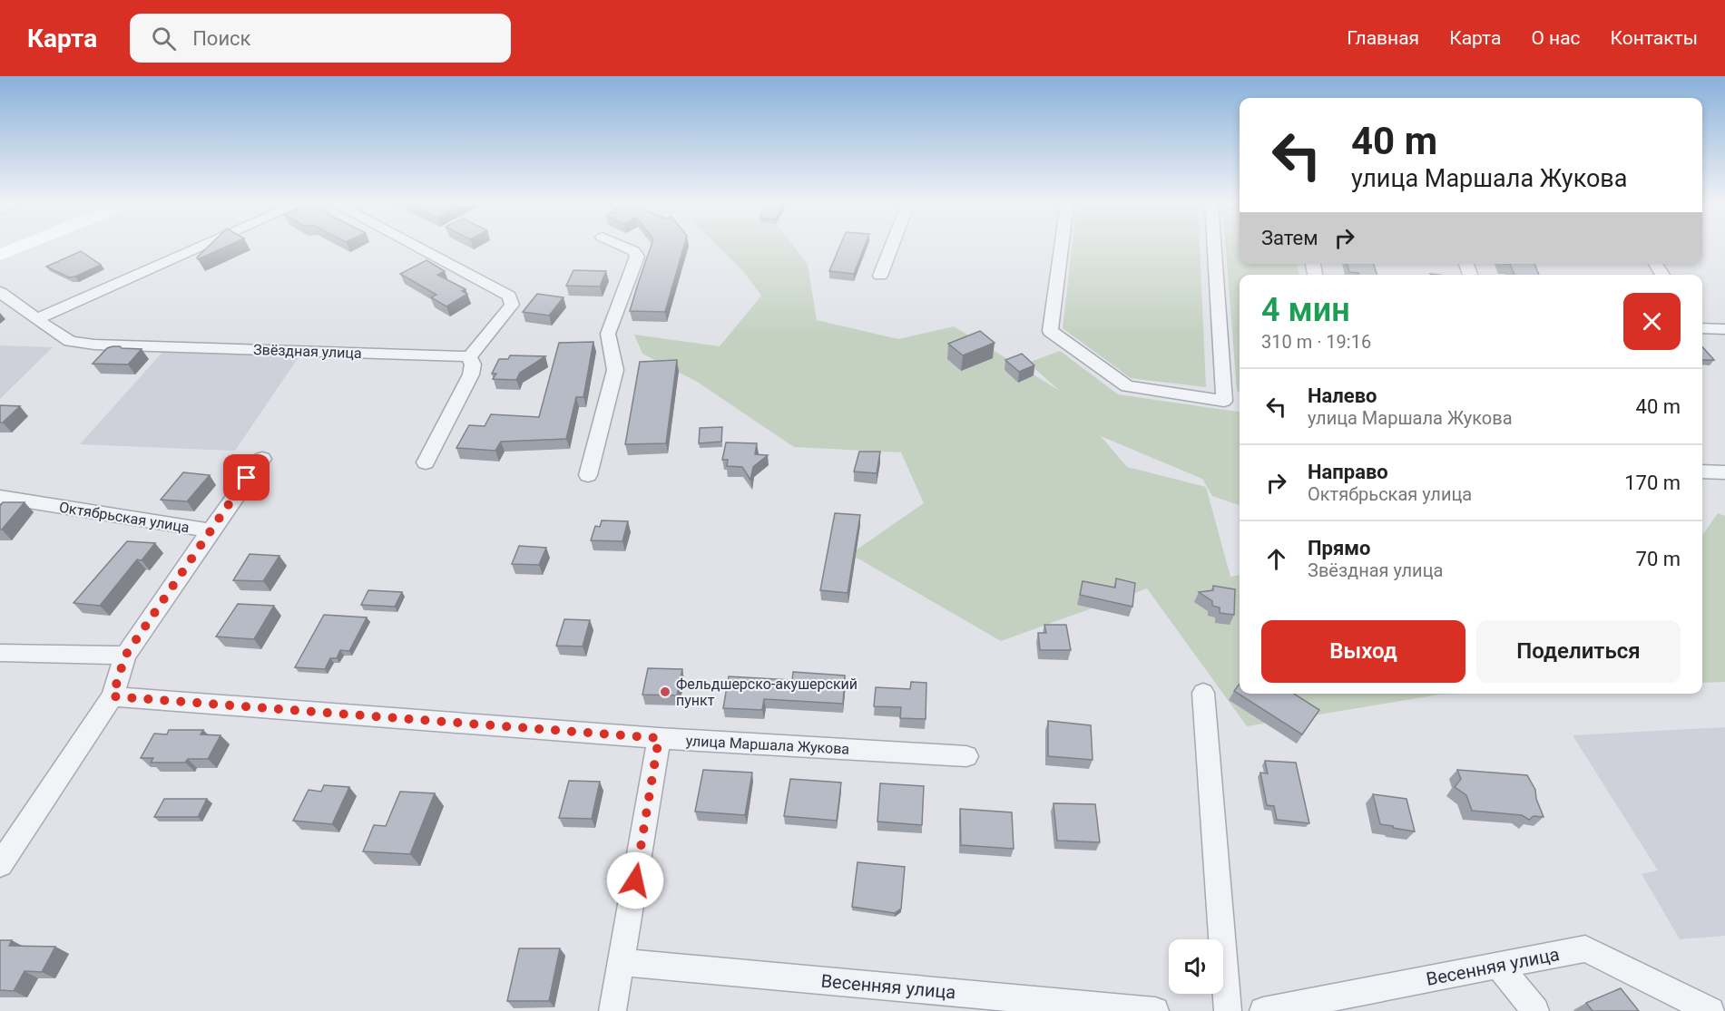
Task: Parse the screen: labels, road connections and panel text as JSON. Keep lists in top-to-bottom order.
{
  "streets": {
    "street": [
      "Звёздная улица",
      "Октябрьская улица",
      "улица Маршала Жукова",
      "Весенняя улица"
    ]
  },
  "crossings": [
    ["Октябрьская улица", "улица Маршала Жукова"]
  ],
  "places": ["Фельдшерско-акушерский пункт"],
  "page": {
    "header": "Карта",
    "search": "Поиск",
    "nav": [
      "Главная",
      "Карта",
      "О нас",
      "Контакты"
    ],
    "turn": ["40 m", "улица Маршала Жукова"],
    "then": "Затем",
    "heading": ["4 мин", "310 m · 19:16"],
    "list": [
      {
        "name": "Налево",
        "note": "улица Маршала Жукова",
        "value": "40 m"
      },
      {
        "name": "Направо",
        "note": "Октябрьская улица",
        "value": "170 m"
      },
      {
        "name": "Прямо",
        "note": "Звёздная улица",
        "value": "70 m"
      }
    ],
    "buttons": ["Выход", "Поделиться"]
  }
}
